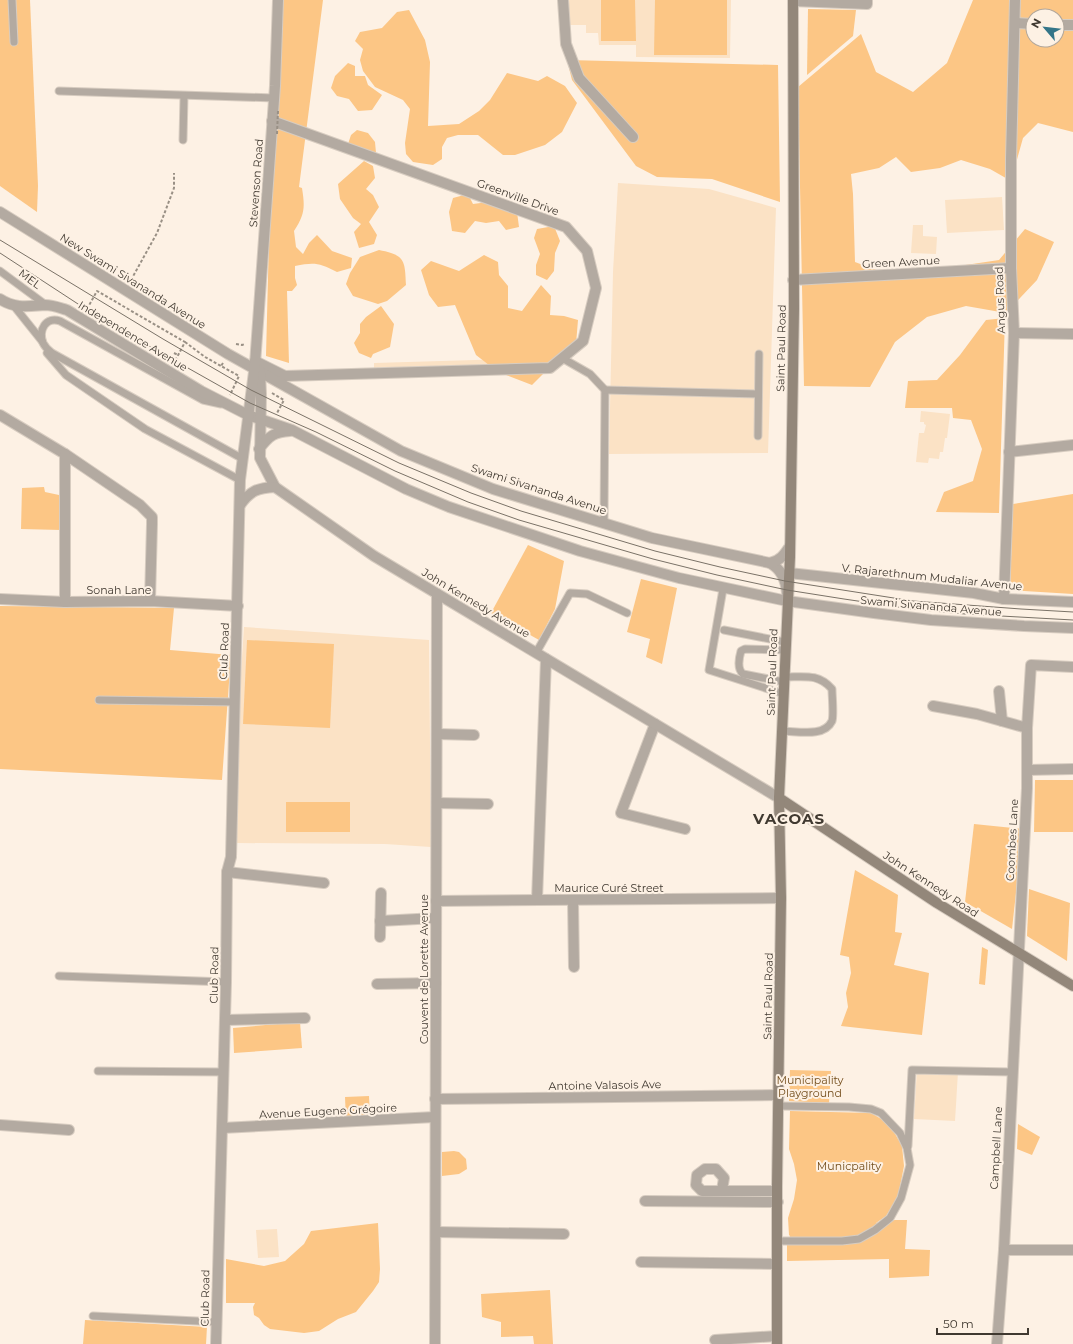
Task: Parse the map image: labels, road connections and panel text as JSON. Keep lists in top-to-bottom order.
{
  "streets": {
    "main road": ["Saint Paul Road", "John Kennedy Road"],
    "street": [
      "Stevenson Road",
      "Greenville Drive",
      "Green Avenue",
      "New Swami Sivananda Avenue",
      "Angus Road",
      "Independence Avenue",
      "Swami Sivananda Avenue",
      "V. Rajarethnum Mudaliar Avenue",
      "Sonah Lane",
      "John Kennedy Avenue",
      "Club Road",
      "Coombes Lane",
      "Maurice Curé Street",
      "Couvent de Lorette Avenue",
      "Antoine Valasois Ave",
      "Avenue Eugene Grégoire",
      "Campbell Lane"
    ],
    "lane": ["MEL"]
  },
  "crossings": [
    ["Stevenson Road", "Greenville Drive"],
    ["Stevenson Road", "New Swami Sivananda Avenue"],
    ["Stevenson Road", "Swami Sivananda Avenue"],
    ["Stevenson Road", "John Kennedy Avenue"],
    ["Stevenson Road", "Club Road"],
    ["Greenville Drive", "New Swami Sivananda Avenue"],
    ["Greenville Drive", "Swami Sivananda Avenue"],
    ["Greenville Drive", "John Kennedy Avenue"],
    ["Greenville Drive", "Club Road"],
    ["Green Avenue", "Angus Road"],
    ["Green Avenue", "Saint Paul Road"],
    ["MEL", "Independence Avenue"],
    ["New Swami Sivananda Avenue", "Swami Sivananda Avenue"],
    ["New Swami Sivananda Avenue", "John Kennedy Avenue"],
    ["New Swami Sivananda Avenue", "Club Road"],
    ["Angus Road", "V. Rajarethnum Mudaliar Avenue"],
    ["Independence Avenue", "Swami Sivananda Avenue"],
    ["Independence Avenue", "Club Road"],
    ["Saint Paul Road", "Swami Sivananda Avenue"],
    ["Saint Paul Road", "V. Rajarethnum Mudaliar Avenue"],
    ["Saint Paul Road", "John Kennedy Avenue"],
    ["Saint Paul Road", "John Kennedy Road"],
    ["Saint Paul Road", "Maurice Curé Street"],
    ["Saint Paul Road", "Antoine Valasois Ave"],
    ["Swami Sivananda Avenue", "John Kennedy Avenue"],
    ["Swami Sivananda Avenue", "Club Road"],
    ["Sonah Lane", "Club Road"],
    ["John Kennedy Avenue", "Club Road"],
    ["John Kennedy Avenue", "John Kennedy Road"],
    ["John Kennedy Avenue", "Couvent de Lorette Avenue"],
    ["Club Road", "Avenue Eugene Grégoire"],
    ["Coombes Lane", "John Kennedy Road"],
    ["Coombes Lane", "Campbell Lane"],
    ["John Kennedy Road", "Campbell Lane"],
    ["Maurice Curé Street", "Couvent de Lorette Avenue"],
    ["Couvent de Lorette Avenue", "Antoine Valasois Ave"],
    ["Couvent de Lorette Avenue", "Avenue Eugene Grégoire"]
  ],
  "districts": ["VACOAS"],
  "parks": ["Municipality Playground", "Municpality"],
  "scale_bar": "50 m",
  "north": "top left"
}
